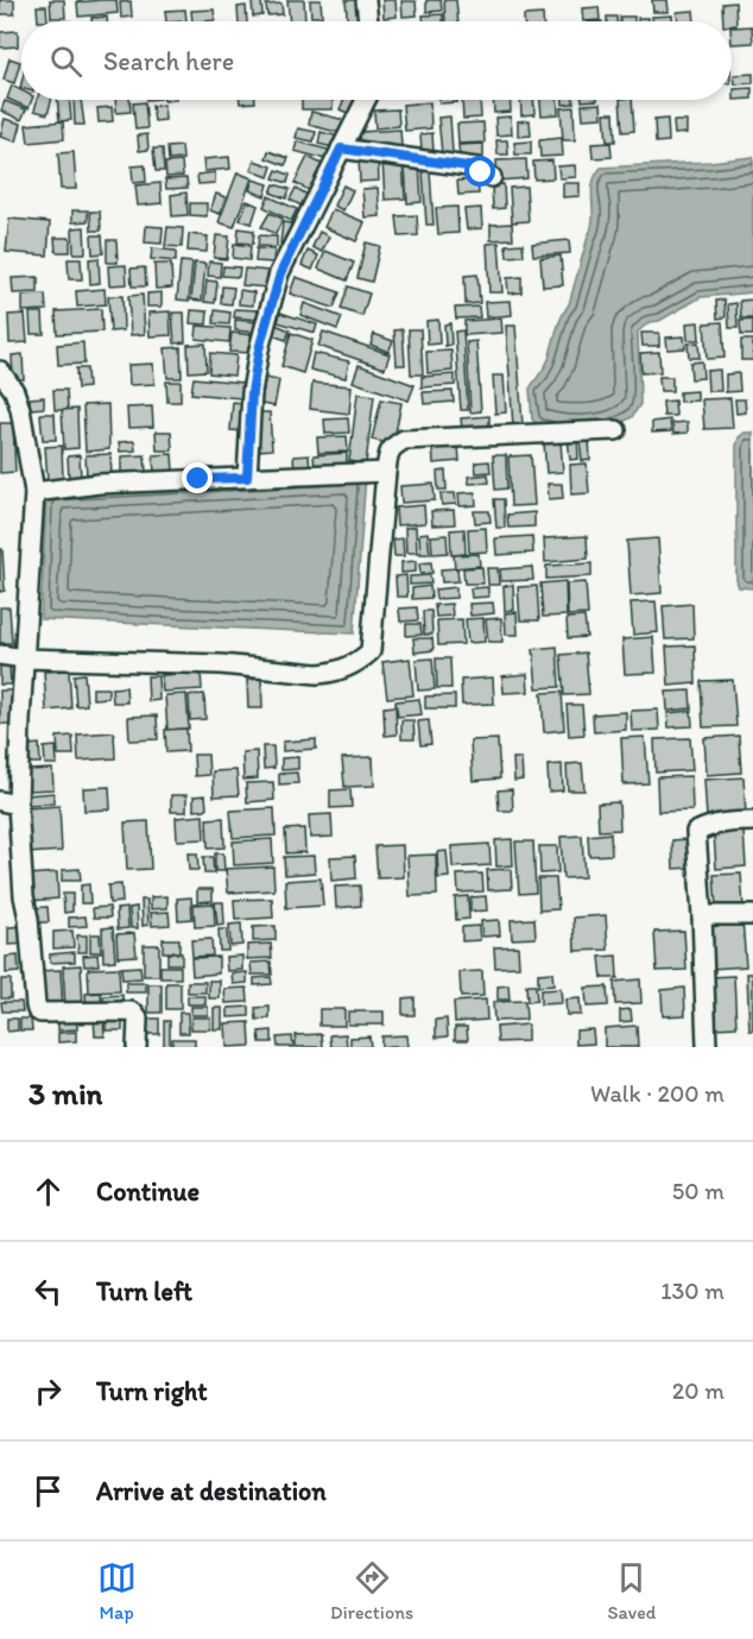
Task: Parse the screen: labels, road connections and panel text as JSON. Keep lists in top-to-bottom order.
{
  "page": {
    "search": "Search here",
    "heading": ["3 min", "Walk · 200 m"],
    "list": [
      ["Continue", "50 m"],
      ["Turn left", "130 m"],
      ["Turn right", "20 m"],
      "Arrive at destination"
    ],
    "nav": ["Map", "Directions", "Saved"]
  }
}
